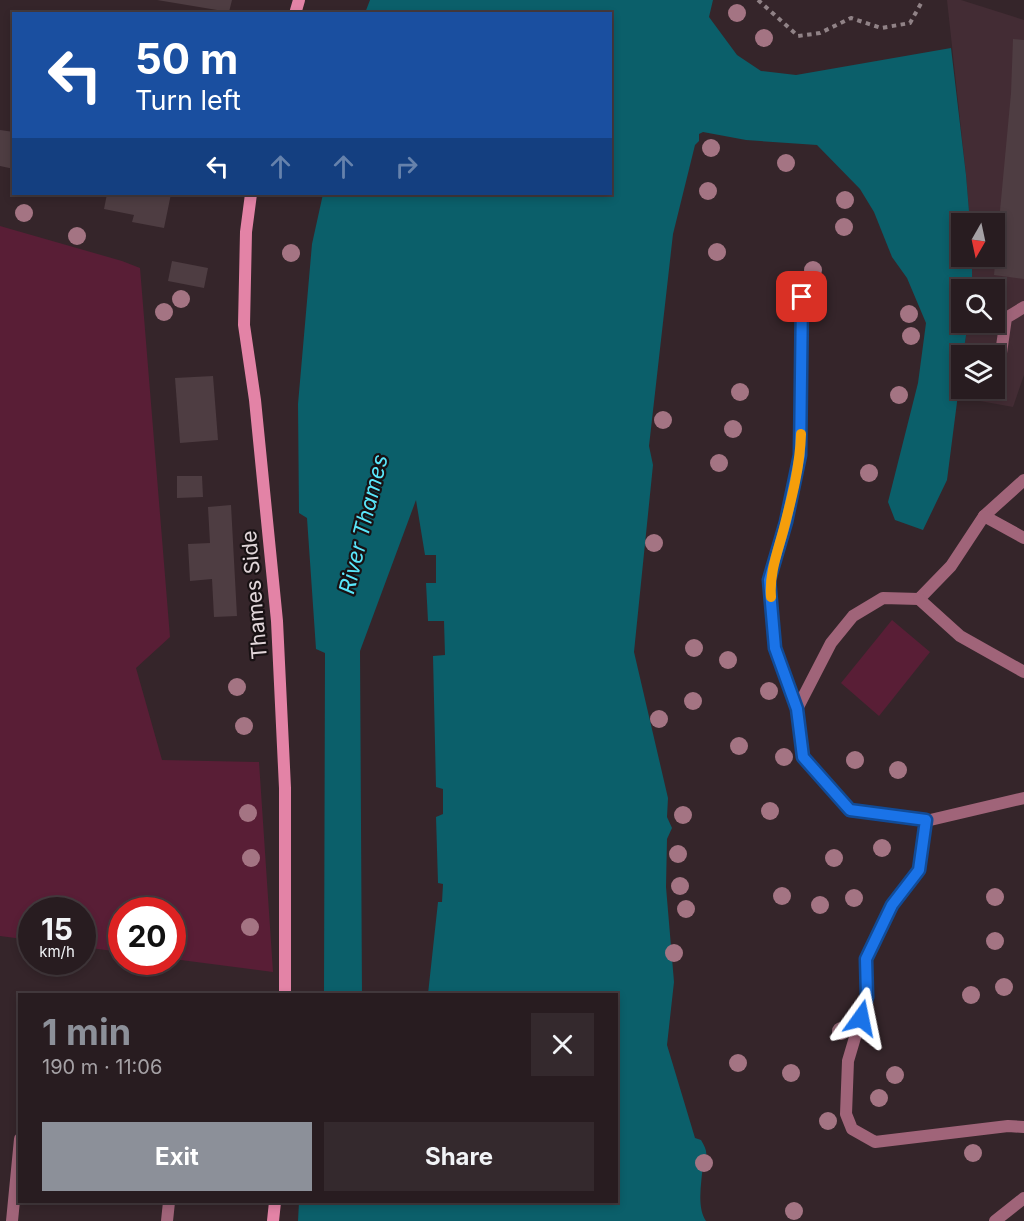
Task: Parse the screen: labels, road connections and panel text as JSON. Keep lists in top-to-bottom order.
{
  "streets": {
    "street": ["Thames Side"]
  },
  "water": ["River Thames"],
  "north": "bottom",
  "page": {
    "turn": ["50 m", "Turn left"],
    "speed": "15 km/h",
    "limit": "20",
    "heading": ["1 min", "190 m · 11:06"],
    "buttons": ["Exit", "Share"]
  }
}
